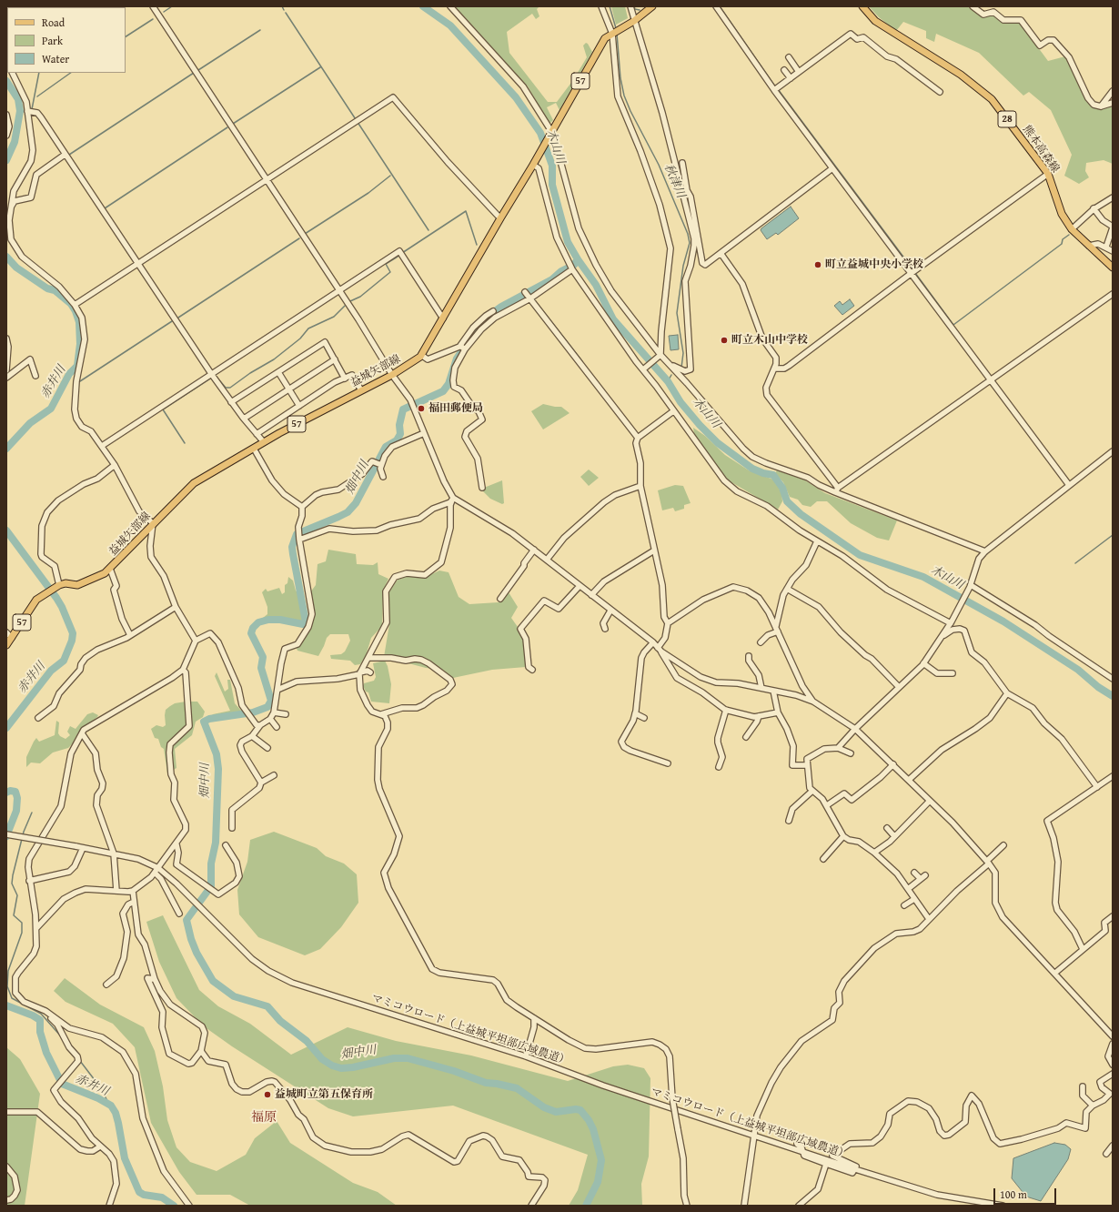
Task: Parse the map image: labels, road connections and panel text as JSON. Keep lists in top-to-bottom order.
{
  "streets": {
    "main road": [
      "57",
      "28",
      "熊本高森線",
      "益城矢部線"
    ],
    "street": ["マミコウロード（上益城平坦部広域農道）"]
  },
  "crossings": [
    ["57", "益城矢部線"]
  ],
  "districts": ["福原"],
  "water": [
    "木山川",
    "秋津川",
    "赤井川",
    "畑中川"
  ],
  "places": [
    "町立益城中央小学校",
    "町立木山中学校",
    "福田郵便局",
    "益城町立第五保育所"
  ],
  "legend": ["Road", "Park", "Water"],
  "scale_bar": "100 m"
}
